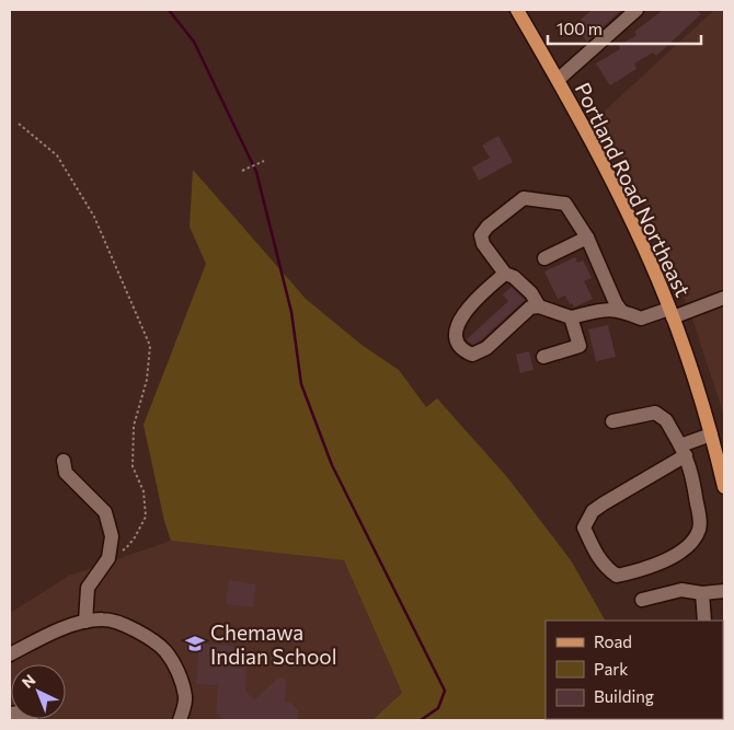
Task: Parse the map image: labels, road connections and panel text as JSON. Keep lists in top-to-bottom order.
{
  "streets": {
    "main road": ["Portland Road Northeast"]
  },
  "places": {
    "school or university": ["Chemawa Indian School"]
  },
  "legend": ["Road", "Park", "Building"],
  "scale_bar": "100 m",
  "north": "top left"
}
